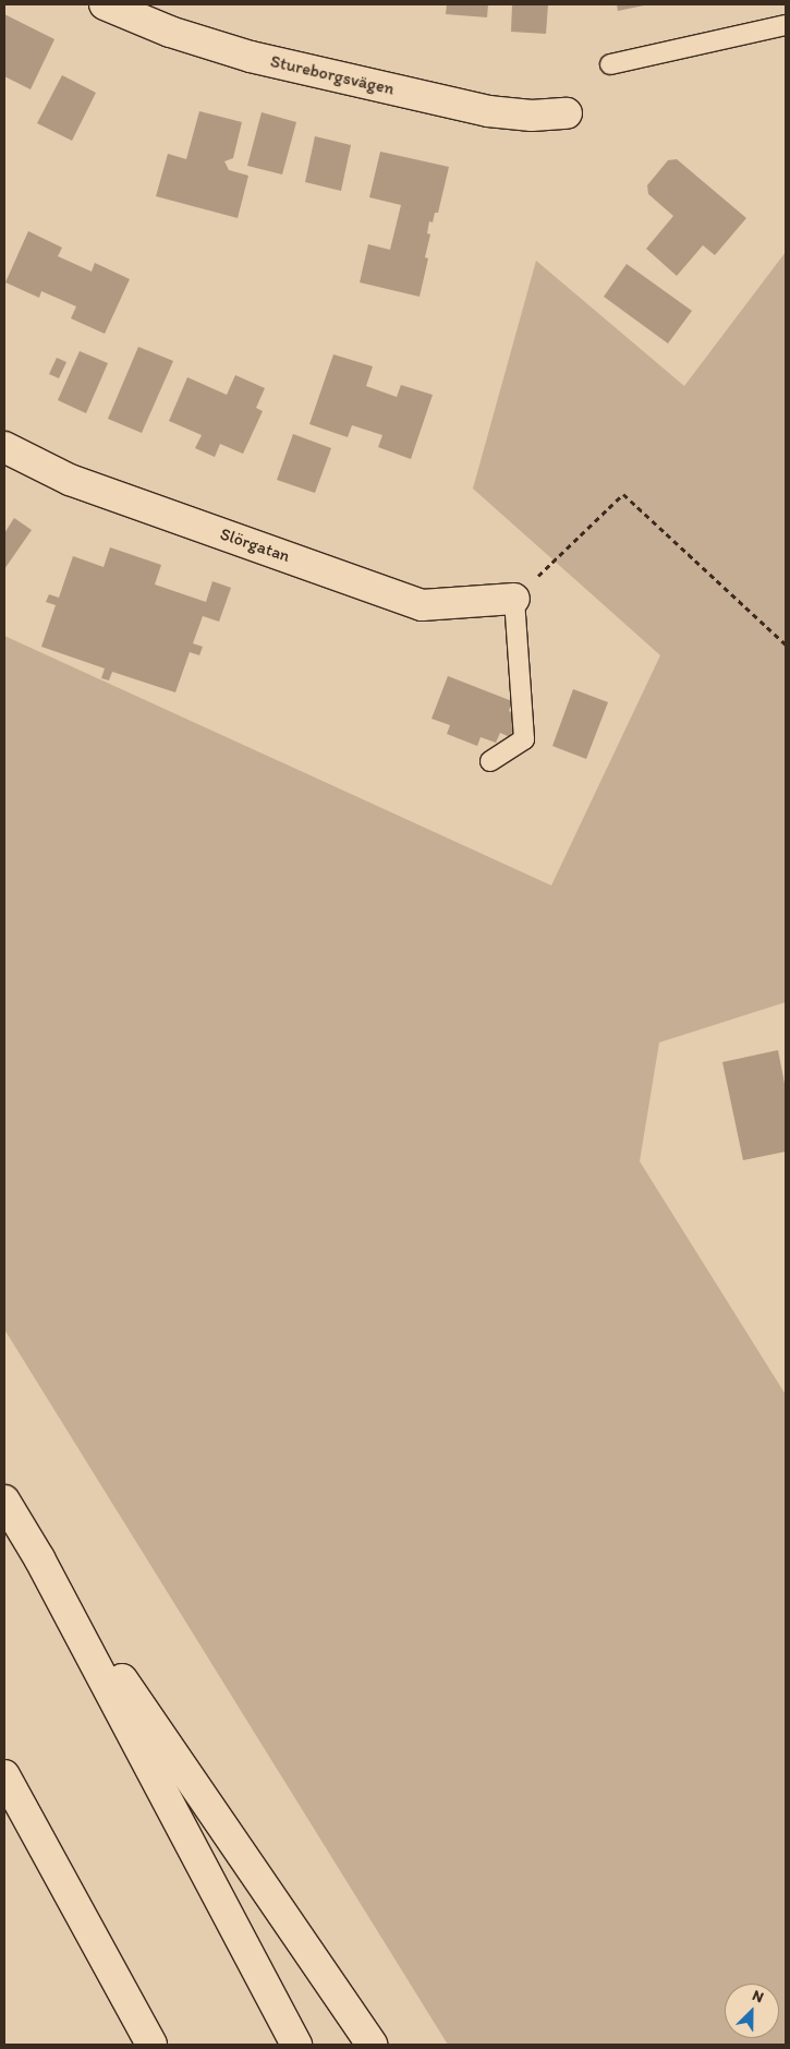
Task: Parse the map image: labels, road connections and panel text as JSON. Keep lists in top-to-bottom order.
{
  "streets": {
    "main road": ["Stureborgsvägen", "Slörgatan"]
  },
  "north": "top right"
}
